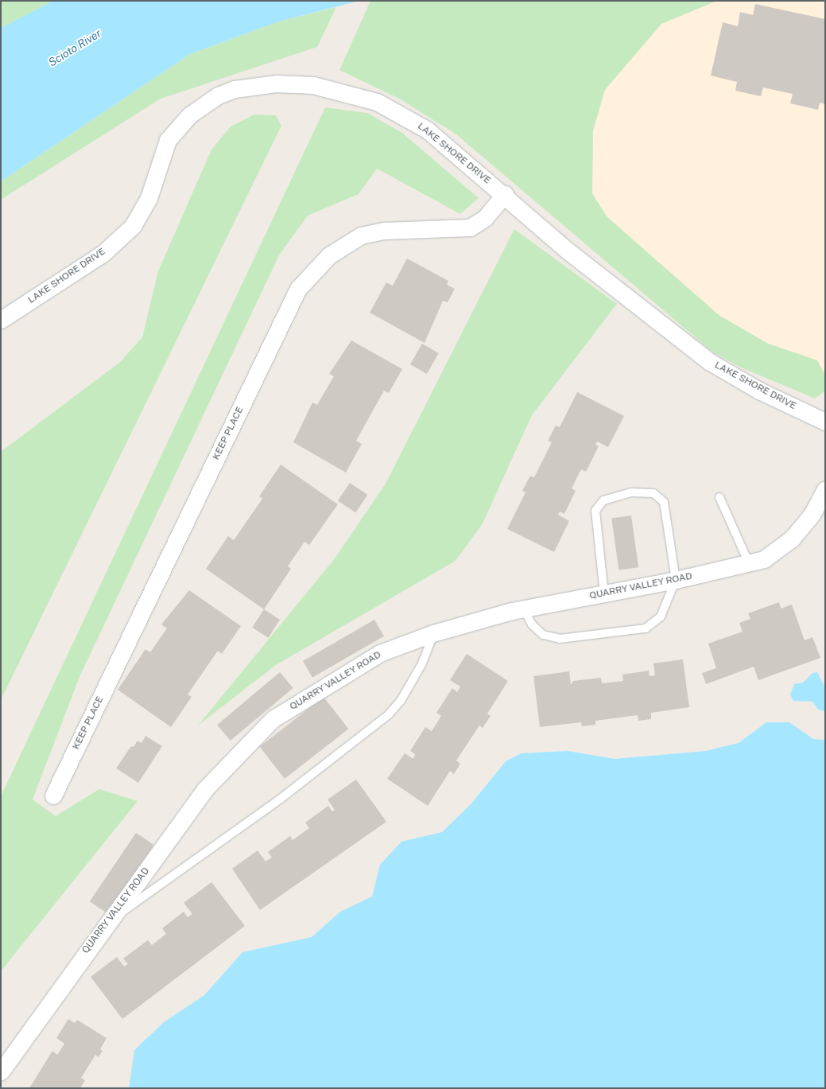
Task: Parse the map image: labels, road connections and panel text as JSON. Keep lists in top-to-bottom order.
{
  "streets": {
    "street": ["LAKE SHORE DRIVE", "KEEP PLACE", "QUARRY VALLEY ROAD"]
  },
  "crossings": [
    ["LAKE SHORE DRIVE", "KEEP PLACE"]
  ],
  "water": ["Scioto River"]
}
